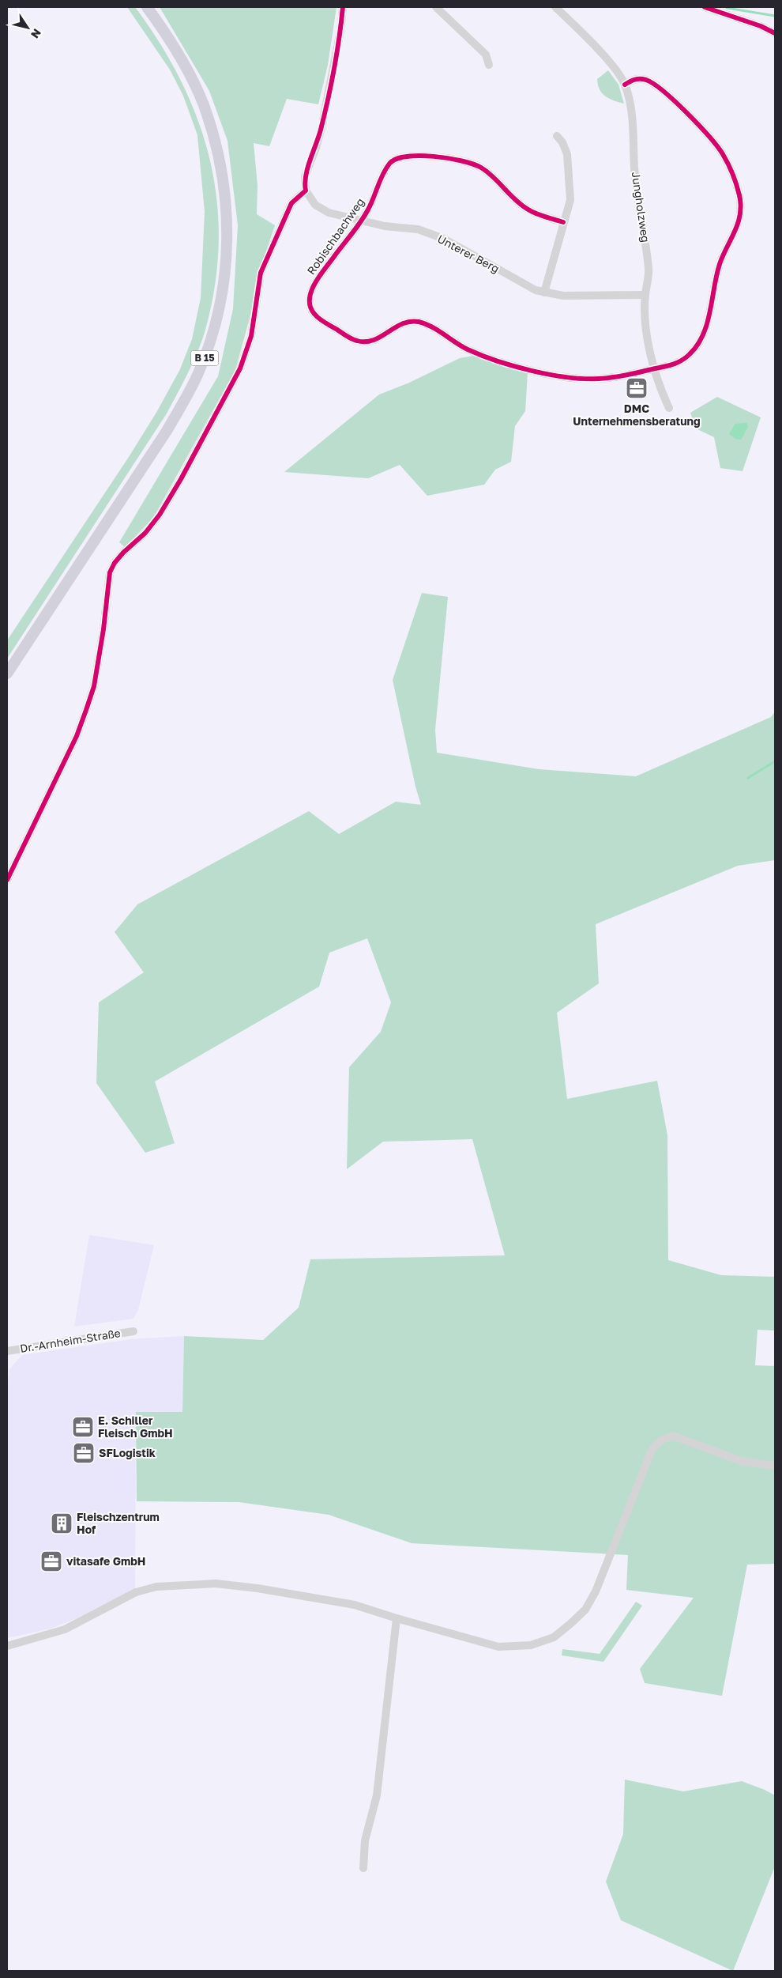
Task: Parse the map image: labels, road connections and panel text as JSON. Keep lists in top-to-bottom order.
{
  "streets": {
    "highway": ["B 15"],
    "street": [
      "Jungholzweg",
      "Robischbachweg",
      "Unterer Berg",
      "Dr.-Arnheim-Straße"
    ]
  },
  "crossings": [
    ["Jungholzweg", "Robischbachweg"],
    ["Jungholzweg", "Unterer Berg"],
    ["Robischbachweg", "Unterer Berg"]
  ],
  "places": {
    "office": [
      "DMC Unternehmensberatung",
      "E. Schiller Fleisch GmbH",
      "SFLogistik",
      "vitasafe GmbH"
    ],
    "building": ["Fleischzentrum Hof"]
  },
  "north": "bottom right"
}
